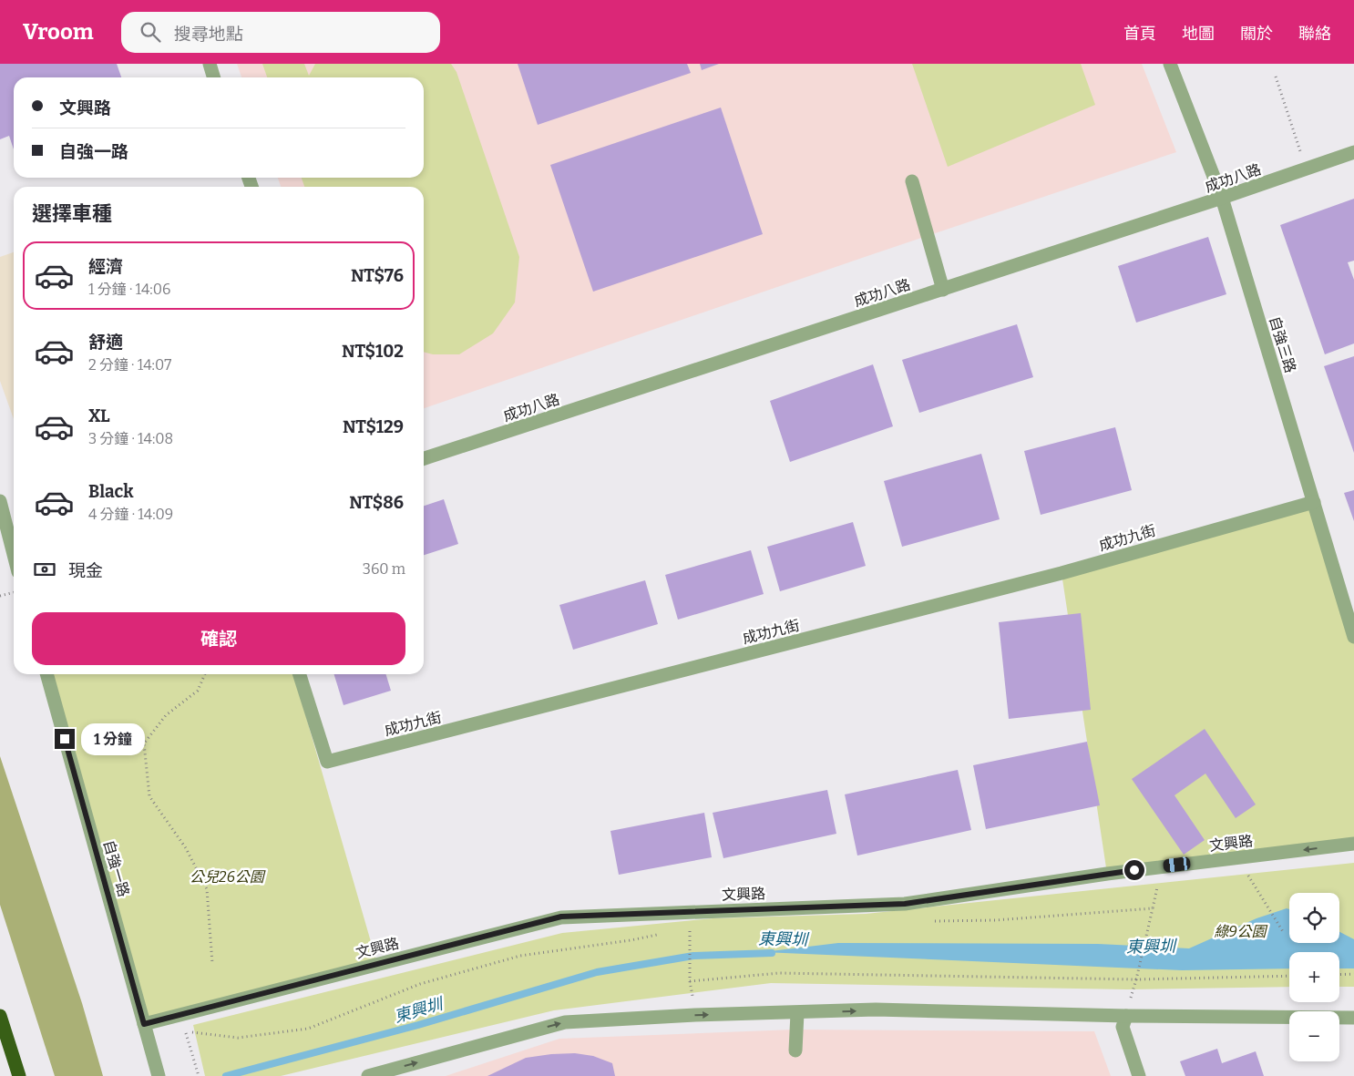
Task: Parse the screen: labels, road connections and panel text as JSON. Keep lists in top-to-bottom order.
{
  "streets": {
    "street": [
      "成功八路",
      "自強三路",
      "成功九街",
      "文興路",
      "自強一路"
    ]
  },
  "crossings": [
    ["成功八路", "自強三路"],
    ["自強三路", "成功九街"],
    ["文興路", "自強一路"]
  ],
  "water": ["東興圳"],
  "parks": ["公兒26公園", "綠9公園"],
  "page": {
    "header": "Vroom",
    "search": "搜尋地點",
    "nav": [
      "首頁",
      "地圖",
      "關於",
      "聯絡"
    ],
    "banner": ["文興路", "自強一路"],
    "heading": "選擇車種",
    "list": [
      {
        "name": "經濟",
        "note": "1 分鐘 · 14:06",
        "value": "NT$76"
      },
      {
        "name": "舒適",
        "note": "2 分鐘 · 14:07",
        "value": "NT$102"
      },
      {
        "name": "XL",
        "note": "3 分鐘 · 14:08",
        "value": "NT$129"
      },
      {
        "name": "Black",
        "note": "4 分鐘 · 14:09",
        "value": "NT$86"
      }
    ],
    "pay": ["現金", "360 m"],
    "buttons": "確認",
    "bubble": "1 分鐘",
    "map_buttons": ["+", "−"]
  }
}
